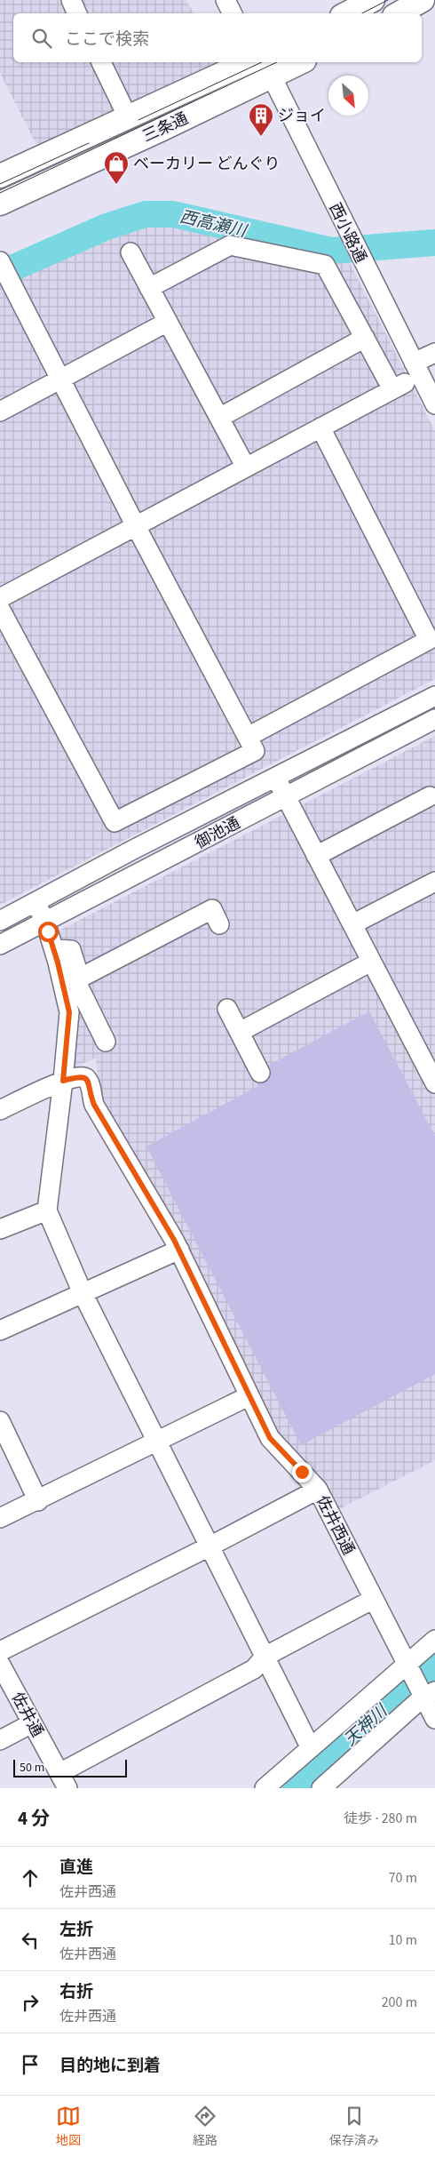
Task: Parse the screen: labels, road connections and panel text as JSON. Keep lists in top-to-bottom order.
{
  "streets": {
    "main road": ["三条通"],
    "street": [
      "西小路通",
      "御池通",
      "佐井西通",
      "佐井通"
    ]
  },
  "crossings": [
    ["三条通", "西小路通"]
  ],
  "water": ["西高瀬川", "天神川"],
  "places": {
    "building": ["ジョイ"],
    "shop": ["ベーカリー どんぐり"]
  },
  "scale_bar": "50 m",
  "north": "bottom right",
  "page": {
    "search": "ここで検索",
    "scale": "50 m",
    "heading": ["4 分", "徒歩 · 280 m"],
    "list": [
      ["直進", "佐井西通", "70 m"],
      ["左折", "佐井西通", "10 m"],
      ["右折", "佐井西通", "200 m"],
      "目的地に到着"
    ],
    "nav": ["地図", "経路", "保存済み"]
  }
}
